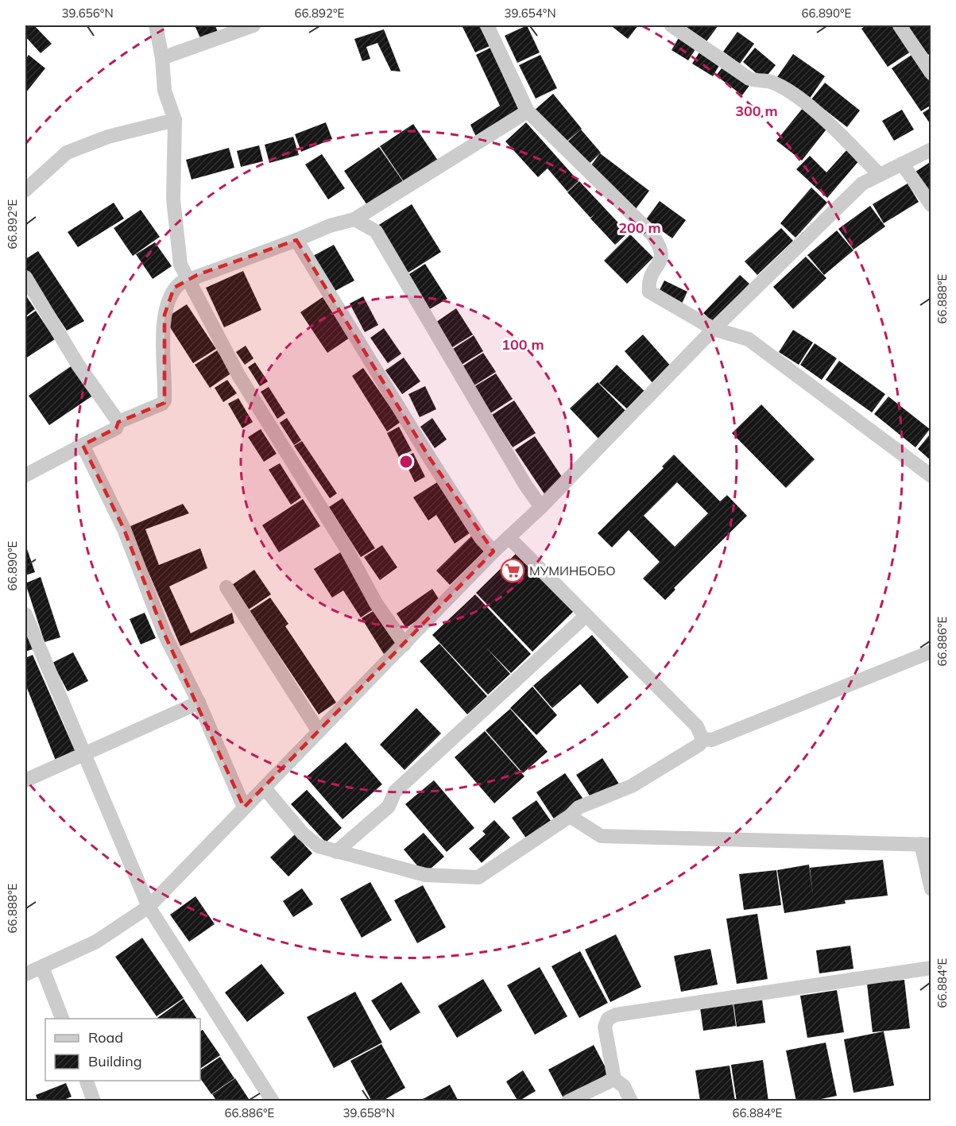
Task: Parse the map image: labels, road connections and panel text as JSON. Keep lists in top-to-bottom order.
{
  "places": {
    "supermarket": ["МУМИНБОБО"]
  },
  "legend": ["Road", "Building"],
  "coordinates": [
    "39.656°N",
    "66.892°E",
    "39.654°N",
    "66.890°E",
    "66.888°E",
    "66.886°E",
    "66.884°E",
    "39.658°N"
  ],
  "rings": ["300 m", "200 m", "100 m"]
}
